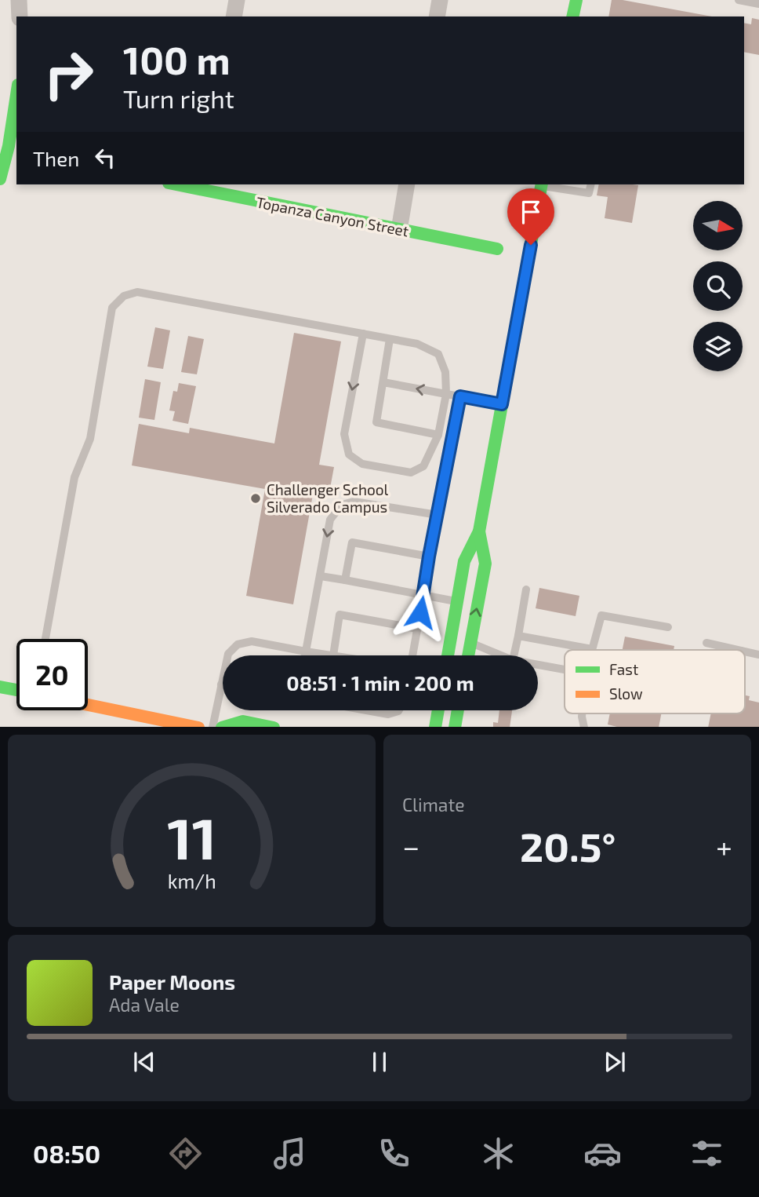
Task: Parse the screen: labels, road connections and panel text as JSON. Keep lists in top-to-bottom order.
{
  "streets": {
    "main road": ["Topanza Canyon Street"]
  },
  "places": ["Challenger School Silverado Campus"],
  "legend": ["Fast", "Slow"],
  "north": "right",
  "page": {
    "turn": ["100 m", "Turn right"],
    "then": "Then",
    "limit": "20",
    "trip": "08:51 · 1 min · 200 m",
    "tile": "Climate",
    "heat": ["−", "20.5°", "+"],
    "song": ["Paper Moons", "Ada Vale"],
    "tabs": "08:50",
    "gauge": ["11", "km/h"]
  }
}
